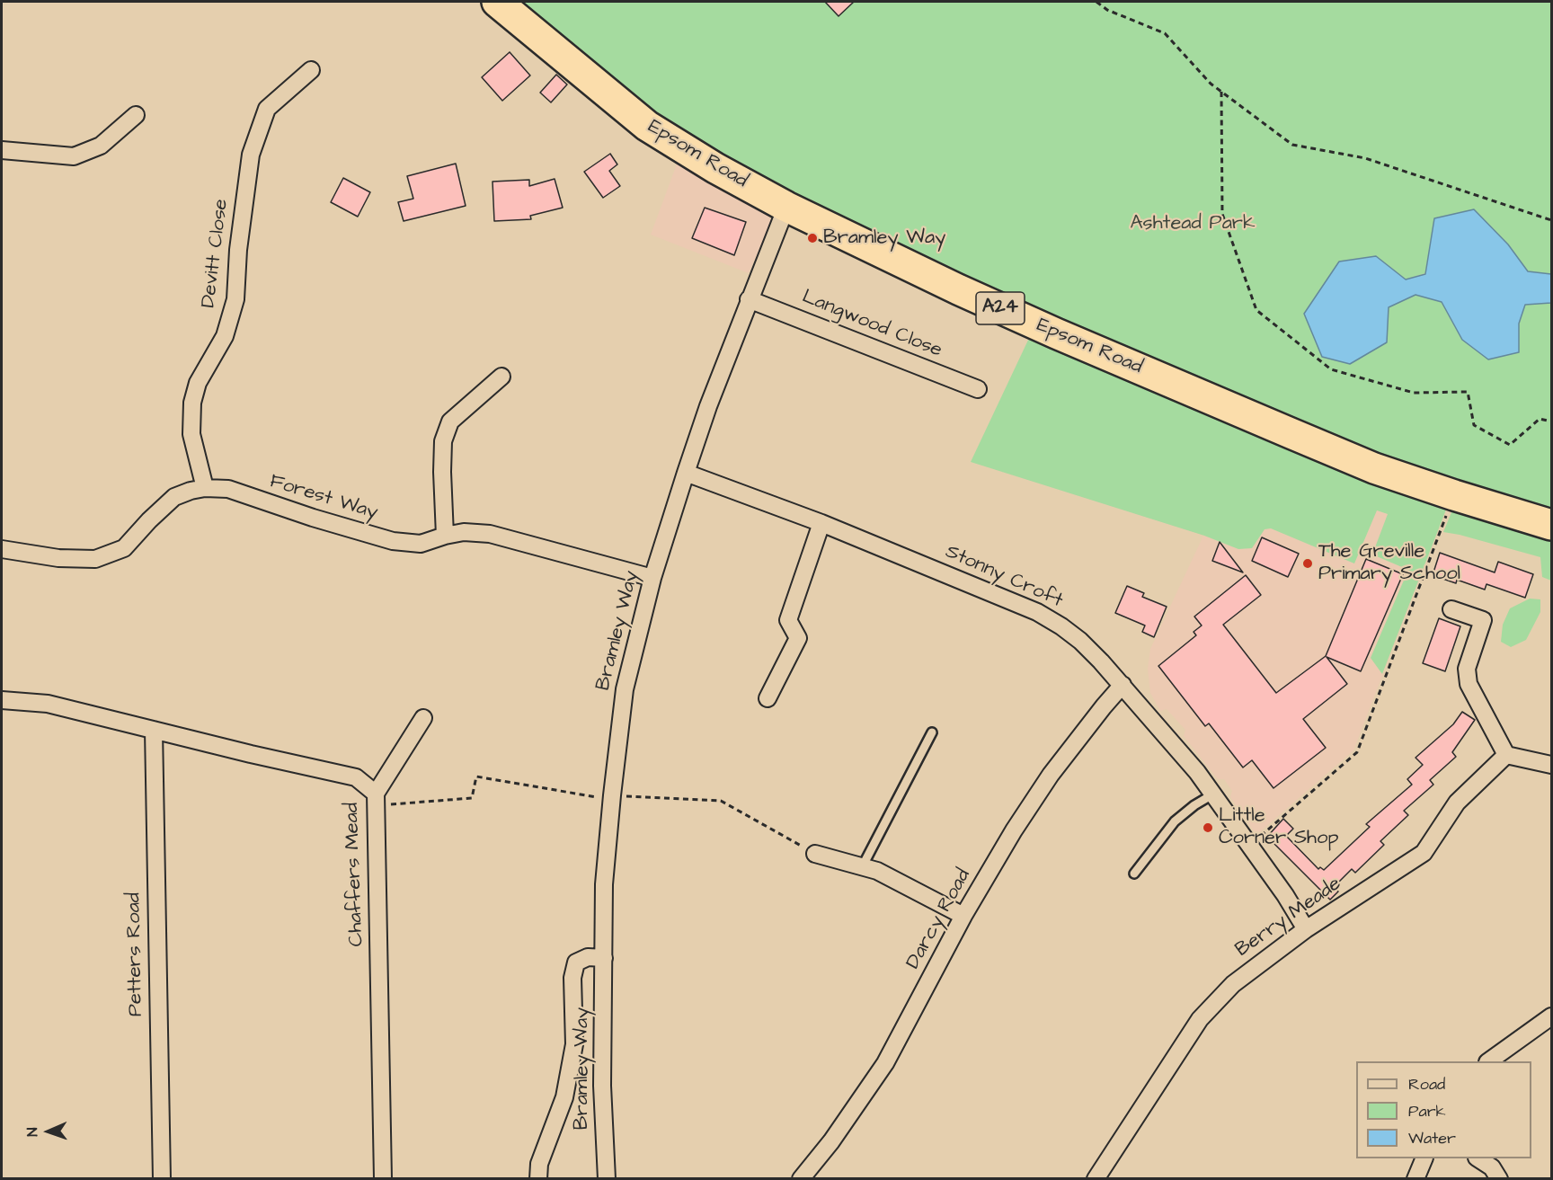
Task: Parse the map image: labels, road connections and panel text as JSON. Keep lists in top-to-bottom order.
{
  "streets": {
    "highway": ["Epsom Road", "A24"],
    "street": [
      "Devitt Close",
      "Langwood Close",
      "Forest Way",
      "Stonny Croft",
      "Bramley Way",
      "Chaffers Mead",
      "Berry Meade",
      "Darcy Road",
      "Petters Road"
    ]
  },
  "crossings": [
    ["Epsom Road", "Bramley Way"],
    ["Devitt Close", "Forest Way"],
    ["Langwood Close", "Bramley Way"],
    ["Forest Way", "Bramley Way"],
    ["Stonny Croft", "Bramley Way"],
    ["Stonny Croft", "Berry Meade"],
    ["Stonny Croft", "Darcy Road"],
    ["Chaffers Mead", "Petters Road"]
  ],
  "parks": ["Ashtead Park"],
  "places": ["Bramley Way", "The Greville Primary School", "Little Corner Shop"],
  "legend": ["Road", "Park", "Water"],
  "north": "left"
}
